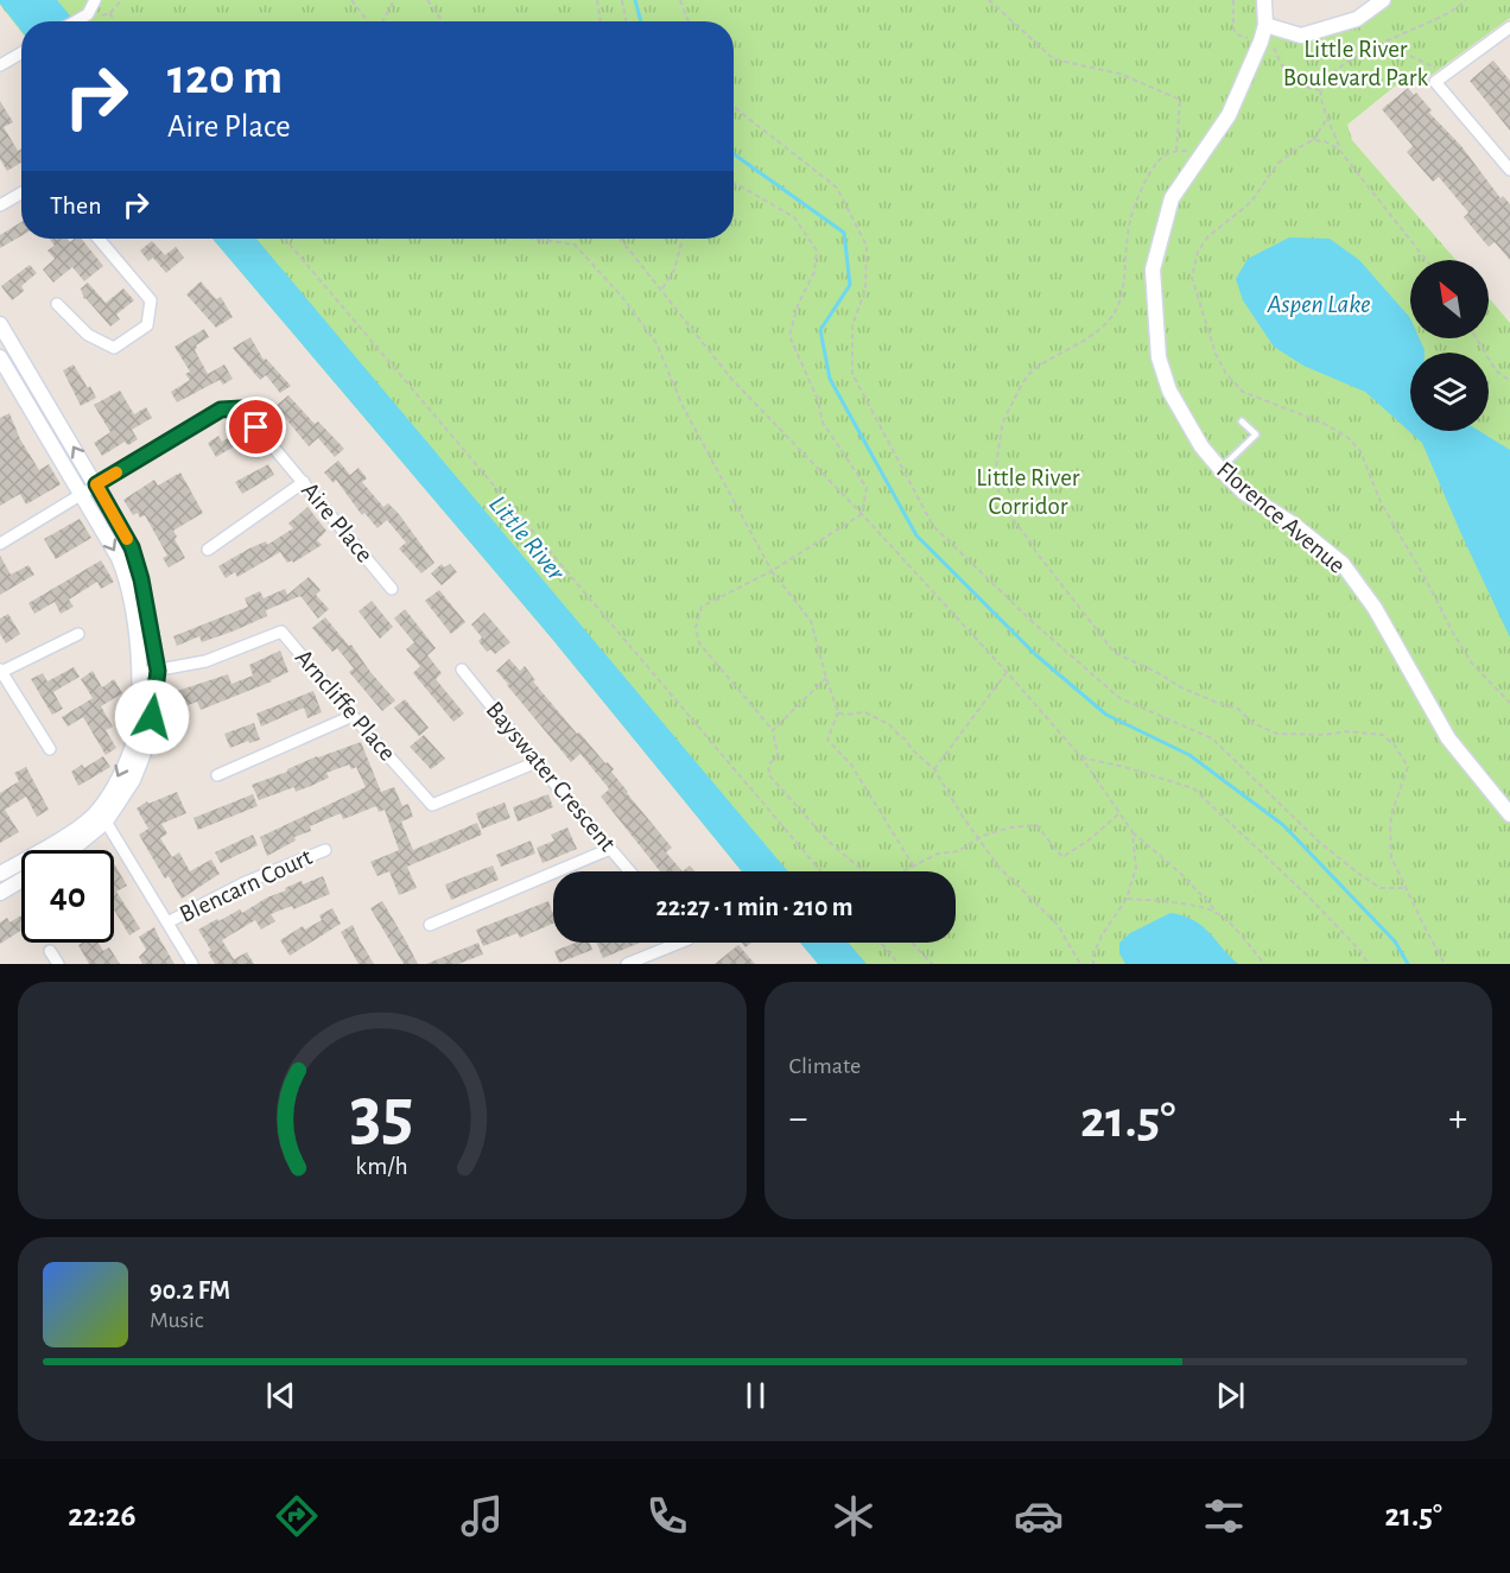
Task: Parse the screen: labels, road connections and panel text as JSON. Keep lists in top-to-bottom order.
{
  "streets": {
    "street": [
      "Florence Avenue",
      "Aire Place",
      "Arncliffe Place",
      "Bayswater Crescent",
      "Blencarn Court"
    ]
  },
  "crossings": [
    ["Arncliffe Place", "Bayswater Crescent"]
  ],
  "water": ["Aspen Lake", "Little River"],
  "parks": ["Little River Boulevard Park", "Little River Corridor"],
  "north": "top left",
  "page": {
    "turn": ["120 m", "Aire Place"],
    "then": "Then",
    "limit": "40",
    "trip": "22:27 · 1 min · 210 m",
    "tile": "Climate",
    "heat": ["−", "21.5°", "+"],
    "song": ["90.2 FM", "Music"],
    "tabs": ["22:26", "21.5°"],
    "gauge": ["35", "km/h"]
  }
}
